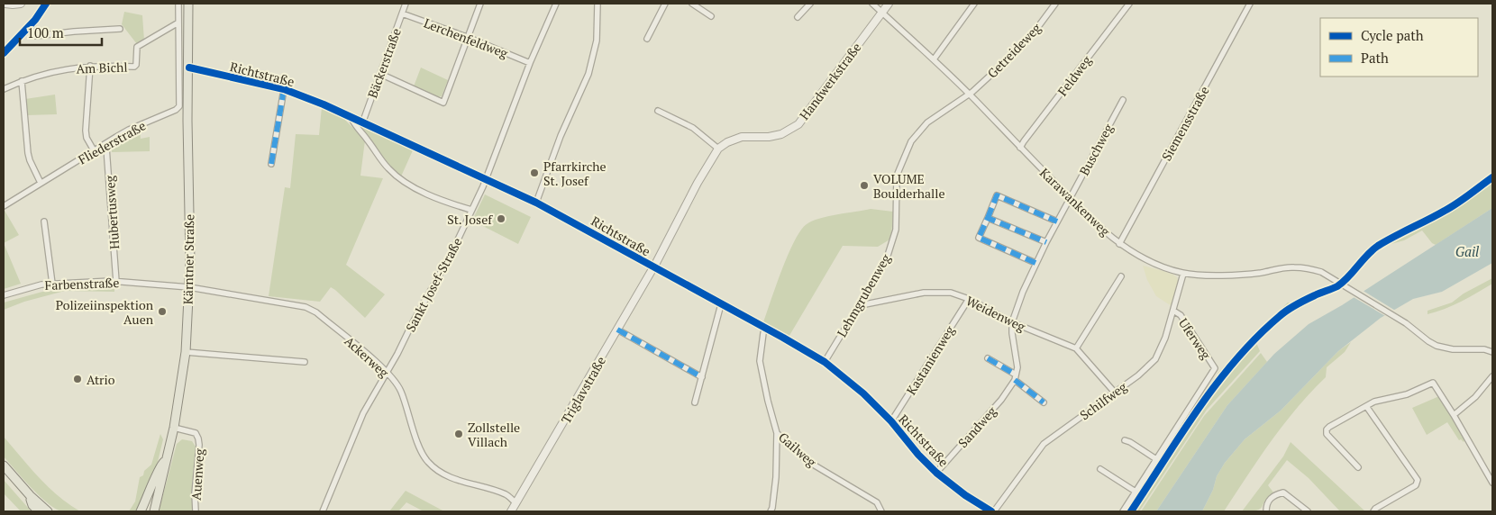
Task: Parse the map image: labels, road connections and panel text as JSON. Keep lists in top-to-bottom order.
{
  "streets": {
    "main road": ["Kärntner Straße"],
    "street": [
      "Lerchenfeldweg",
      "Getreideweg",
      "Bäckerstraße",
      "Am Bichl",
      "Richtstraße",
      "Feldweg",
      "Handwerkstraße",
      "Siemensstraße",
      "Fliederstraße",
      "Buschweg",
      "Karawankenweg",
      "Hubertusweg",
      "Farbenstraße",
      "Sankt Josef-Straße",
      "Lehmgrubenweg",
      "Weidenweg",
      "Uferweg",
      "Ackerweg",
      "Kastanienweg",
      "Triglavstraße",
      "Schilfweg",
      "Sandweg",
      "Gailweg",
      "Auenweg"
    ]
  },
  "crossings": [
    ["Lerchenfeldweg", "Bäckerstraße"],
    ["Lerchenfeldweg", "Sankt Josef-Straße"],
    ["Getreideweg", "Karawankenweg"],
    ["Getreideweg", "Lehmgrubenweg"],
    ["Bäckerstraße", "Richtstraße"],
    ["Am Bichl", "Fliederstraße"],
    ["Richtstraße", "Kärntner Straße"],
    ["Richtstraße", "Sankt Josef-Straße"],
    ["Richtstraße", "Lehmgrubenweg"],
    ["Richtstraße", "Kastanienweg"],
    ["Richtstraße", "Triglavstraße"],
    ["Richtstraße", "Schilfweg"],
    ["Richtstraße", "Sandweg"],
    ["Richtstraße", "Gailweg"],
    ["Feldweg", "Karawankenweg"],
    ["Handwerkstraße", "Karawankenweg"],
    ["Siemensstraße", "Karawankenweg"],
    ["Fliederstraße", "Hubertusweg"],
    ["Buschweg", "Karawankenweg"],
    ["Karawankenweg", "Lehmgrubenweg"],
    ["Karawankenweg", "Schilfweg"],
    ["Hubertusweg", "Farbenstraße"],
    ["Kärntner Straße", "Farbenstraße"],
    ["Kärntner Straße", "Ackerweg"],
    ["Kärntner Straße", "Auenweg"],
    ["Farbenstraße", "Ackerweg"],
    ["Sankt Josef-Straße", "Ackerweg"],
    ["Lehmgrubenweg", "Weidenweg"],
    ["Weidenweg", "Kastanienweg"],
    ["Weidenweg", "Schilfweg"],
    ["Uferweg", "Schilfweg"],
    ["Ackerweg", "Triglavstraße"]
  ],
  "water": ["Gail"],
  "places": [
    "Pfarrkirche St. Josef",
    "VOLUME Boulderhalle",
    "St. Josef",
    "Polizeiinspektion Auen",
    "Atrio",
    "Zollstelle Villach"
  ],
  "legend": ["Cycle path", "Path"],
  "scale_bar": "100 m"
}
